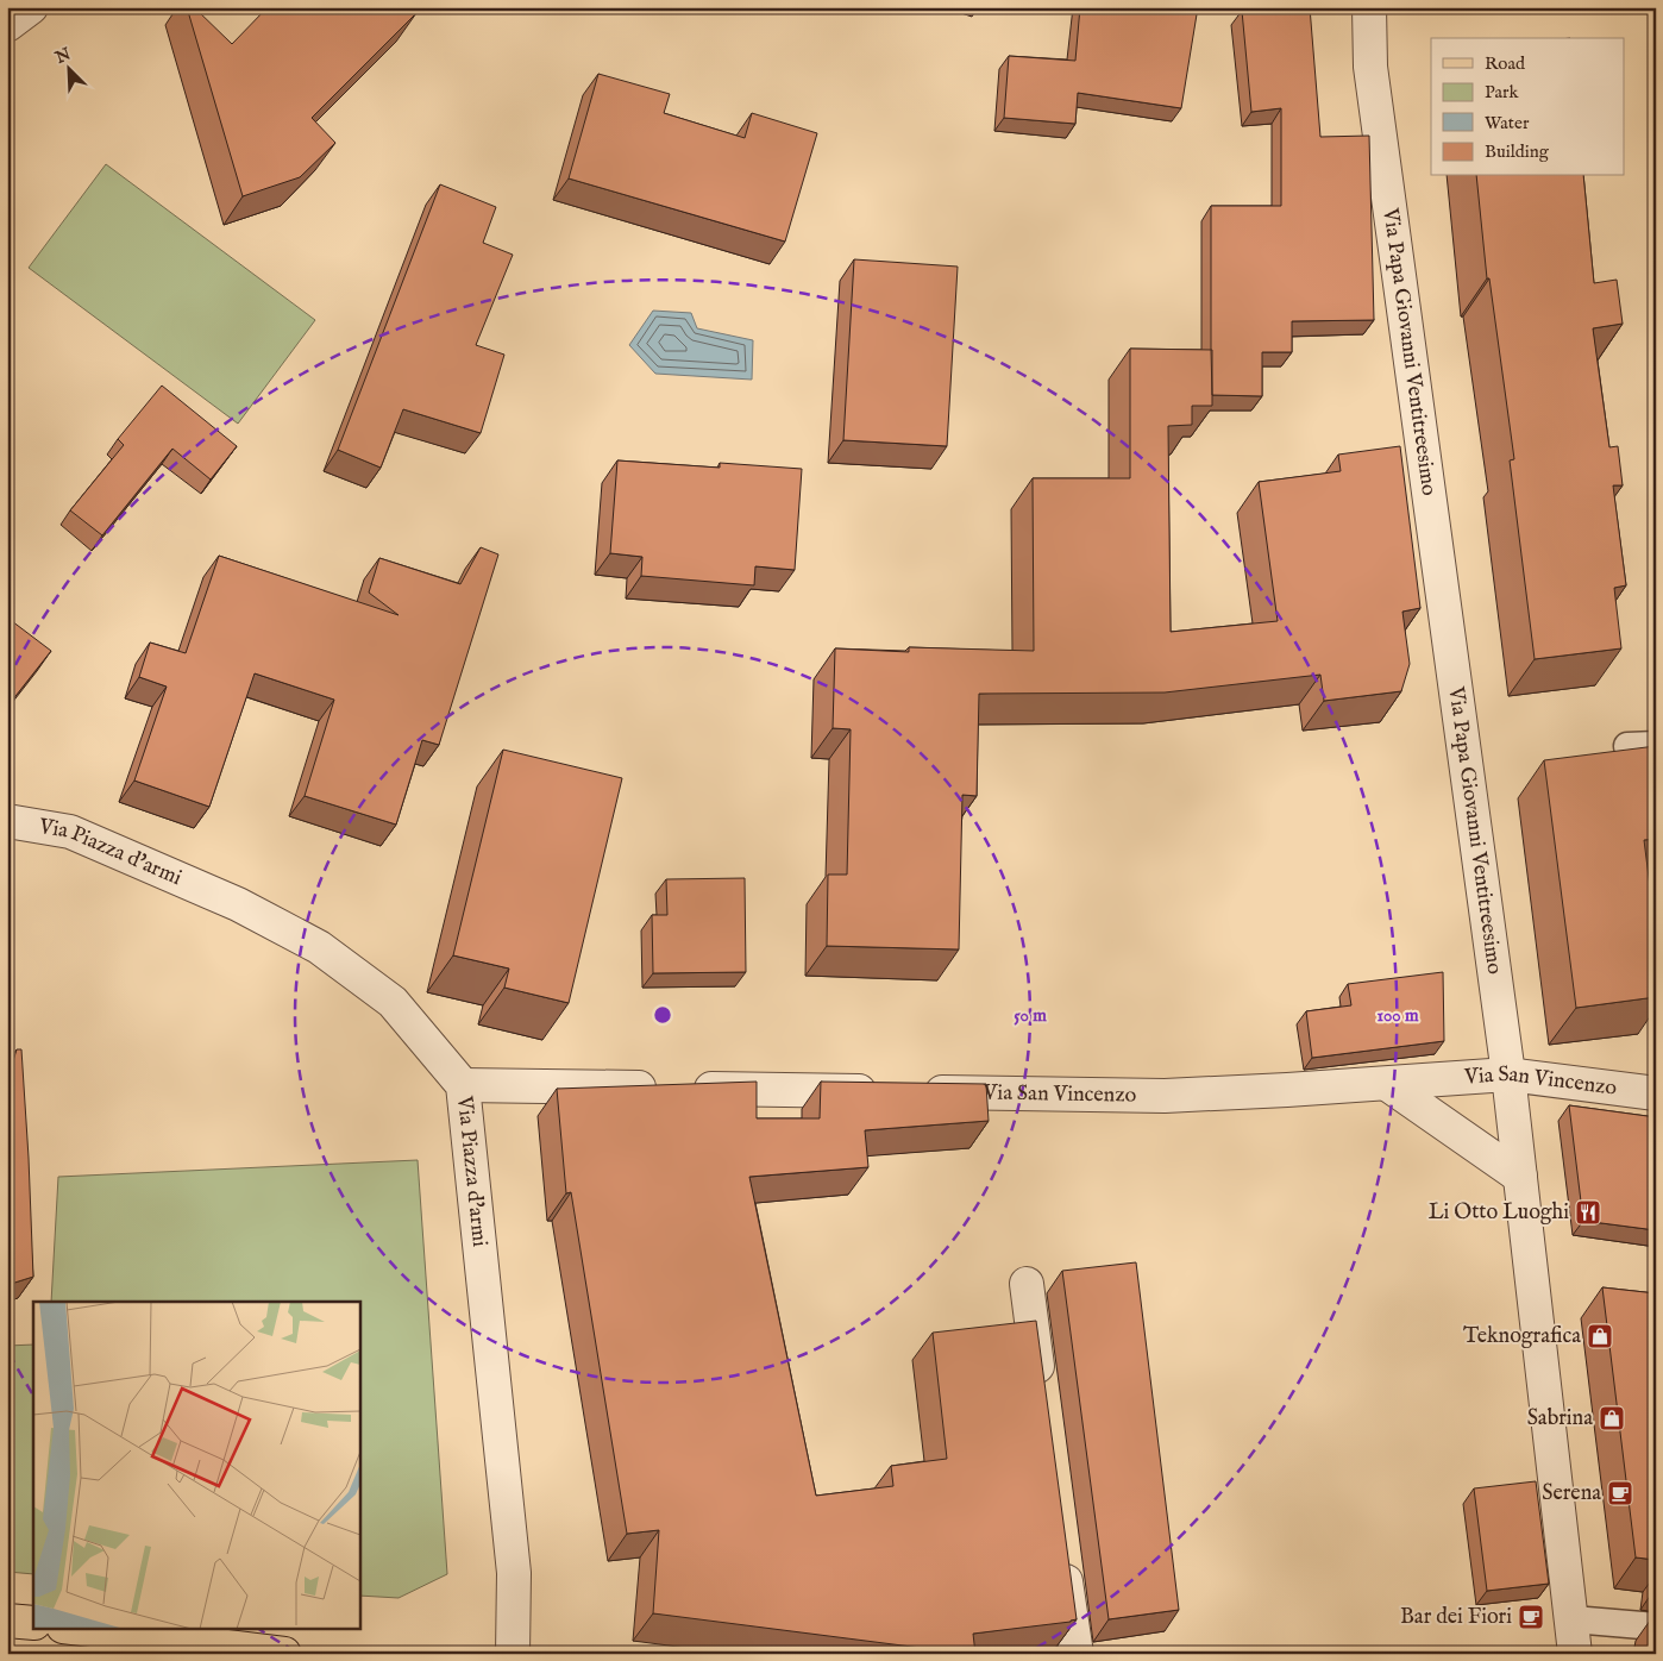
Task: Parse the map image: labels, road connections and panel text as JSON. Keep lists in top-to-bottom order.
{
  "streets": {
    "street": ["Via Papa Giovanni Ventitreesimo", "Via Piazza d'armi", "Via San Vincenzo"]
  },
  "crossings": [
    ["Via Papa Giovanni Ventitreesimo", "Via San Vincenzo"],
    ["Via Piazza d'armi", "Via San Vincenzo"]
  ],
  "places": {
    "restaurant": ["Li Otto Luoghi"],
    "shop": ["Teknografica", "Sabrina"],
    "cafe": ["Serena", "Bar dei Fiori"]
  },
  "legend": [
    "Road",
    "Park",
    "Water",
    "Building"
  ],
  "north": "top left",
  "rings": ["50 m", "100 m"]
}
